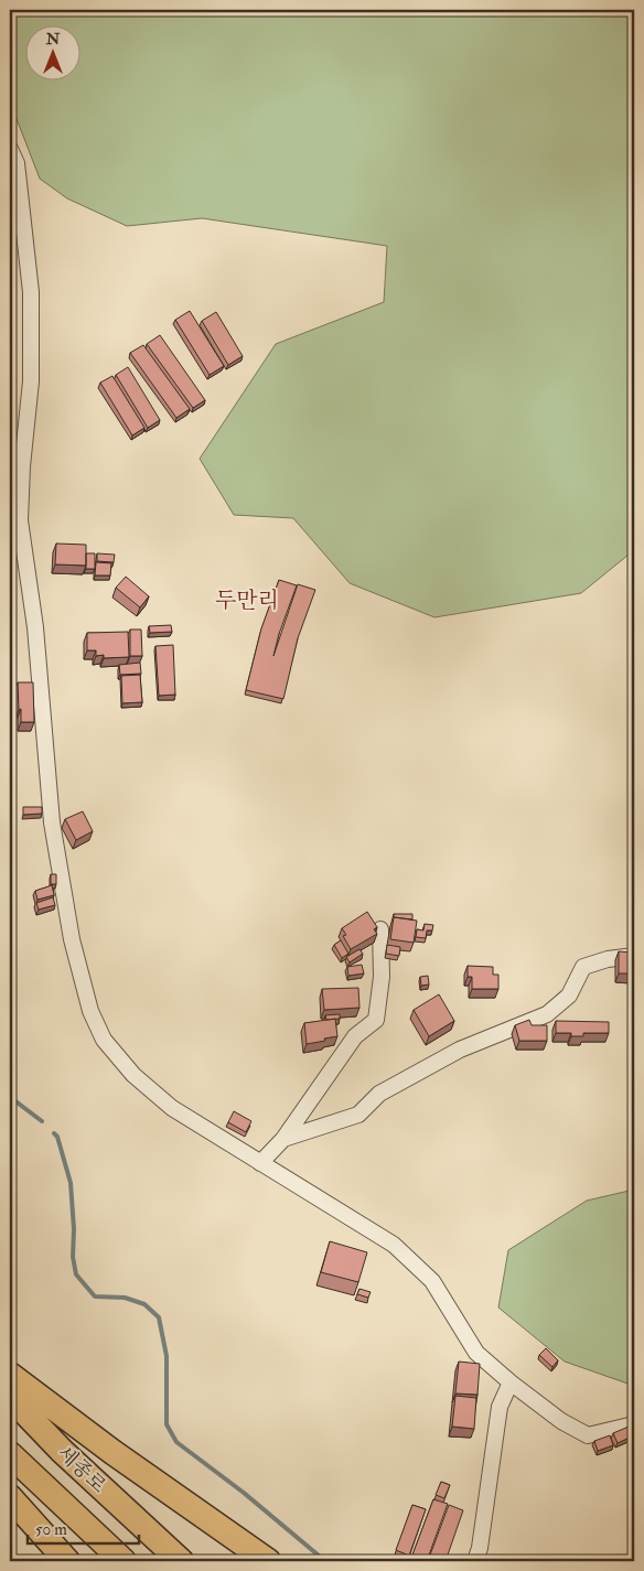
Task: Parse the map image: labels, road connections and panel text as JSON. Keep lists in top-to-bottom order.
{
  "streets": {
    "highway": ["세종로"]
  },
  "districts": ["두만리"],
  "scale_bar": "50 m",
  "north": "top"
}
